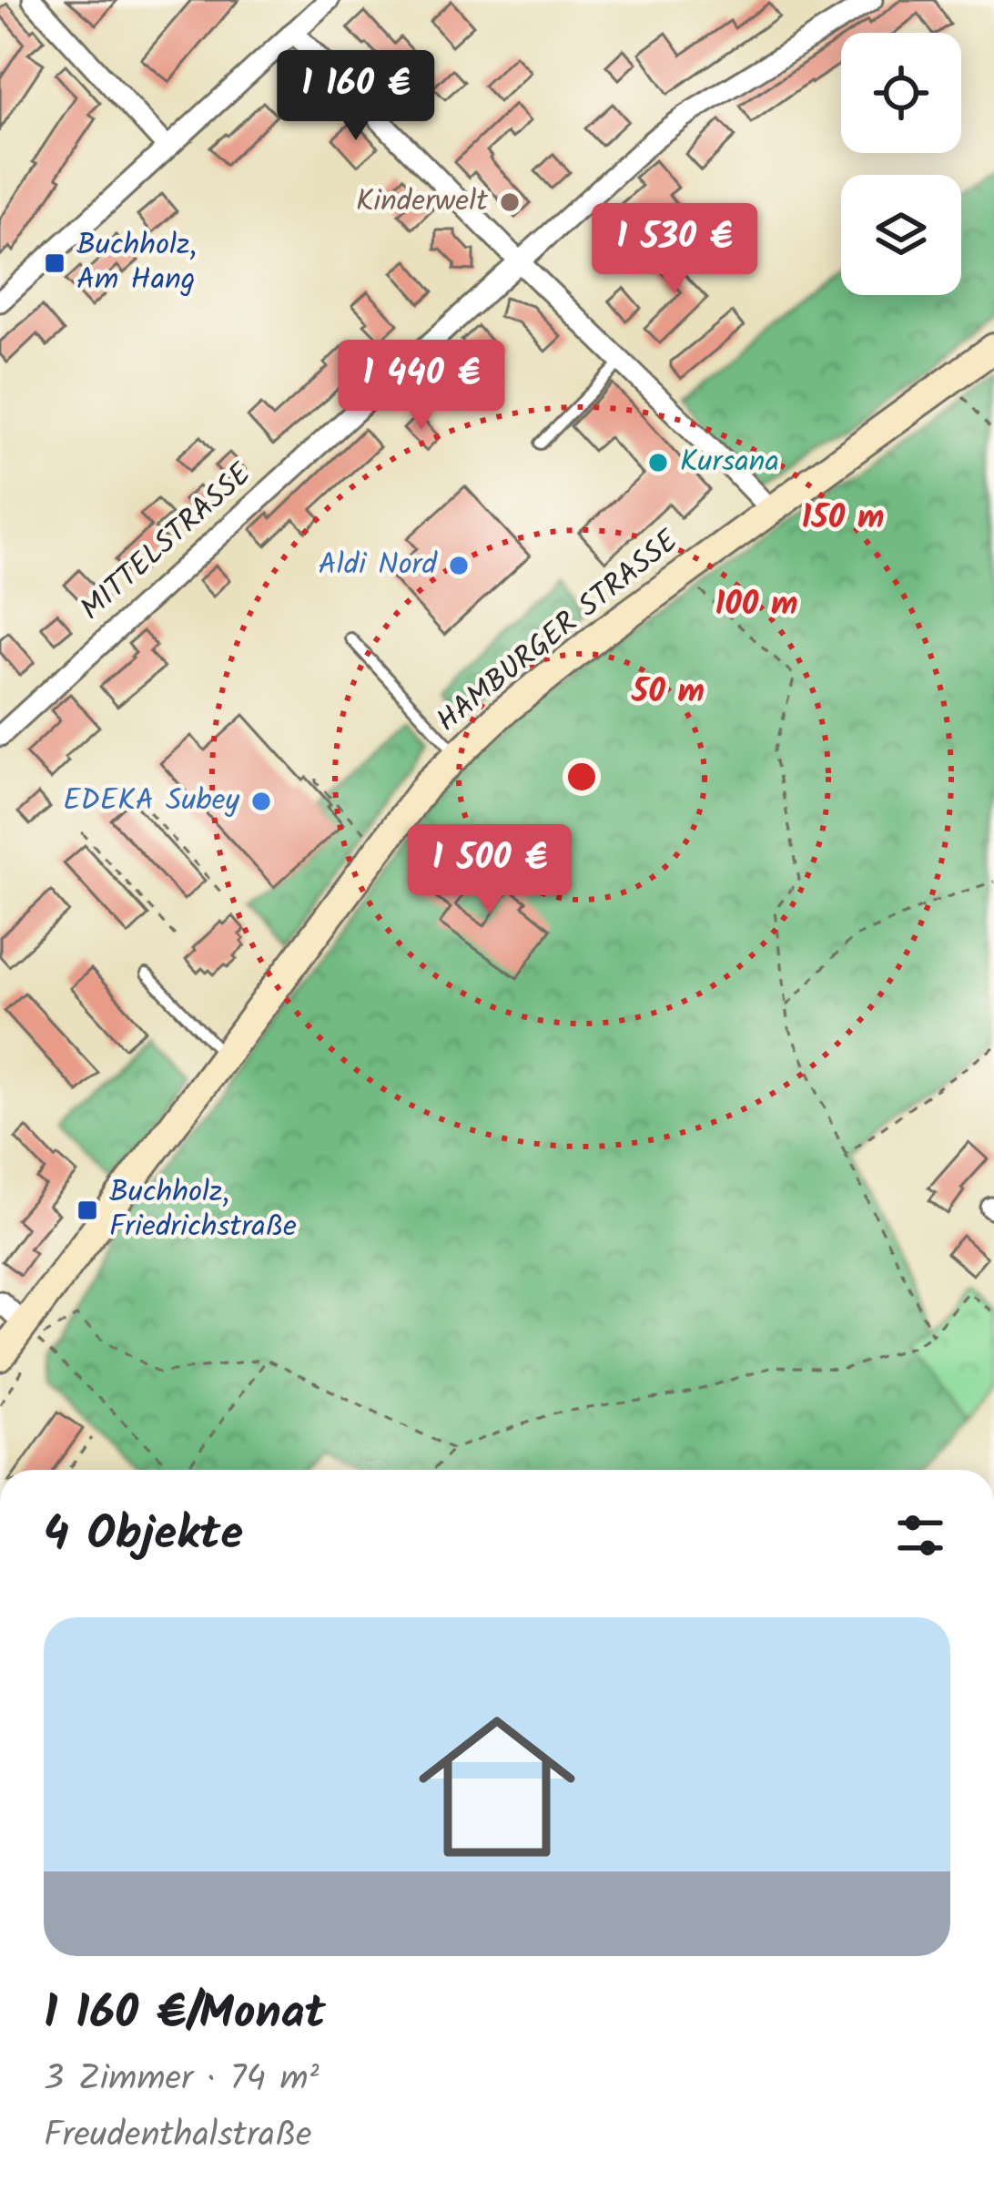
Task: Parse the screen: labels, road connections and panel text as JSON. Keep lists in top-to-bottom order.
{
  "streets": {
    "main road": ["HAMBURGER STRASSE"],
    "street": ["MITTELSTRASSE"]
  },
  "places": {
    "other": [
      "Kinderwelt",
      "Kursana",
      "Aldi Nord",
      "EDEKA Subey"
    ],
    "transit": ["Buchholz, Am Hang", "Buchholz, Friedrichstraße"]
  },
  "page": {
    "price": [
      "1 160 €",
      "1 530 €",
      "1 440 €",
      "1 500 €"
    ],
    "heading": "4 Objekte",
    "list": [
      {
        "name": "1 160 €/Monat",
        "note": "3 Zimmer · 74 m² · Freudenthalstraße"
      }
    ]
  },
  "rings": ["150 m", "100 m", "50 m"]
}
